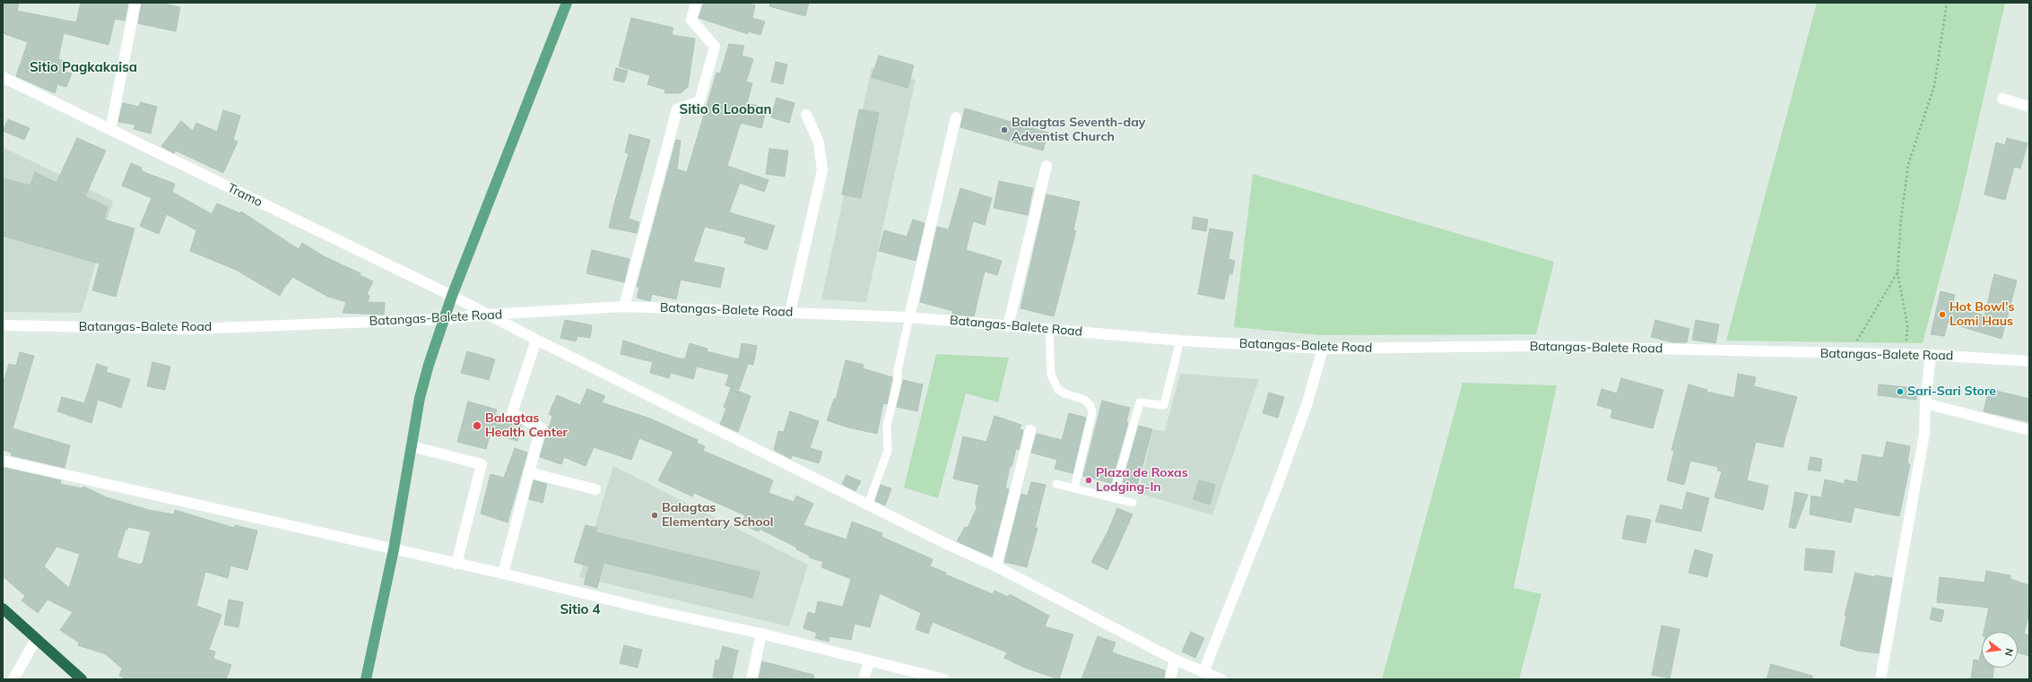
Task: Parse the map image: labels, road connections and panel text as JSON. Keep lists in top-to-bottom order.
{
  "streets": {
    "street": ["Tramo", "Batangas-Balete Road"]
  },
  "crossings": [
    ["Tramo", "Batangas-Balete Road"]
  ],
  "districts": ["Sitio Pagkakaisa", "Sitio 6 Looban", "Sitio 4"],
  "places": [
    "Balagtas Seventh-day Adventist Church",
    "Hot Bowl's Lomi Haus",
    "Sari-Sari Store",
    "Balagtas Health Center",
    "Plaza de Roxas Lodging-In",
    "Balagtas Elementary School"
  ],
  "north": "right"
}
